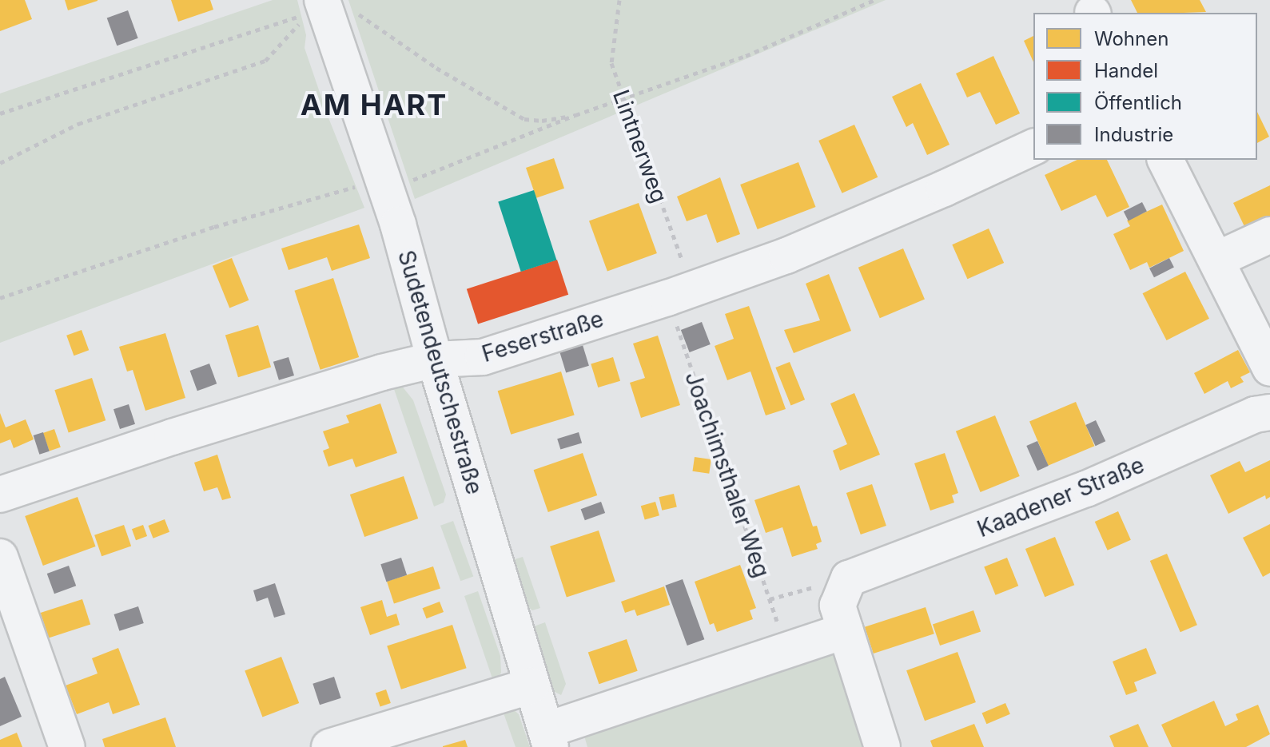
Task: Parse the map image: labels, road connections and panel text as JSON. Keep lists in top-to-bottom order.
{
  "streets": {
    "street": ["Feserstraße", "Sudetendeutschestraße", "Kaadener Straße"],
    "path": ["Lintnerweg", "Joachimsthaler Weg"]
  },
  "crossings": [
    ["Lintnerweg", "Feserstraße"],
    ["Lintnerweg", "Joachimsthaler Weg"],
    ["Feserstraße", "Sudetendeutschestraße"],
    ["Feserstraße", "Joachimsthaler Weg"]
  ],
  "districts": ["AM HART"],
  "legend": [
    "Wohnen",
    "Handel",
    "Öffentlich",
    "Industrie"
  ]
}
